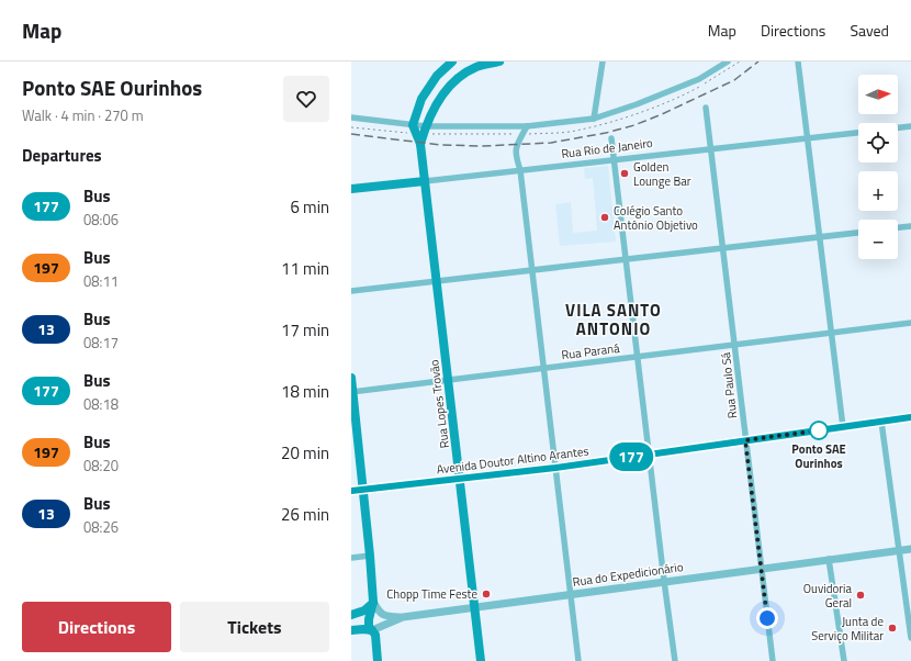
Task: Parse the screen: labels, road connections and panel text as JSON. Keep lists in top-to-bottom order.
{
  "streets": {
    "main road": ["Rua Rio de Janeiro", "Rua Lopes Trovão", "Rua do Expedicionário"],
    "street": ["Rua Paraná", "Rua Paulo Sá", "Avenida Doutor Altino Arantes"]
  },
  "crossings": [
    ["Rua Rio de Janeiro", "Rua Paulo Sá"],
    ["Rua Rio de Janeiro", "Rua Lopes Trovão"],
    ["Rua Paraná", "Rua Paulo Sá"],
    ["Rua Paraná", "Rua Lopes Trovão"],
    ["Rua Paulo Sá", "Avenida Doutor Altino Arantes"],
    ["Rua Paulo Sá", "Rua do Expedicionário"],
    ["Rua Lopes Trovão", "Avenida Doutor Altino Arantes"],
    ["Rua Lopes Trovão", "Rua do Expedicionário"]
  ],
  "districts": ["VILA SANTO ANTONIO"],
  "places": [
    "Golden Lounge Bar",
    "Colégio Santo Antônio Objetivo",
    "Ponto SAE Ourinhos",
    "Chopp Time Feste",
    "Ouvidoria Geral",
    "Junta de Serviço Militar"
  ],
  "lines": ["bus line 177"],
  "north": "right",
  "page": {
    "header": "Map",
    "nav": ["Map", "Directions", "Saved"],
    "heading": [
      ["Ponto SAE Ourinhos", "Walk · 4 min · 270 m"],
      "Departures"
    ],
    "on_map": "177",
    "map_buttons": ["+", "−"],
    "list": [
      {
        "mark": "177",
        "name": "Bus",
        "note": "08:06",
        "value": "6 min"
      },
      {
        "mark": "197",
        "name": "Bus",
        "note": "08:11",
        "value": "11 min"
      },
      {
        "mark": "13",
        "name": "Bus",
        "note": "08:17",
        "value": "17 min"
      },
      {
        "mark": "177",
        "name": "Bus",
        "note": "08:18",
        "value": "18 min"
      },
      {
        "mark": "197",
        "name": "Bus",
        "note": "08:20",
        "value": "20 min"
      },
      {
        "mark": "13",
        "name": "Bus",
        "note": "08:26",
        "value": "26 min"
      }
    ],
    "buttons": ["Directions", "Tickets"]
  }
}
